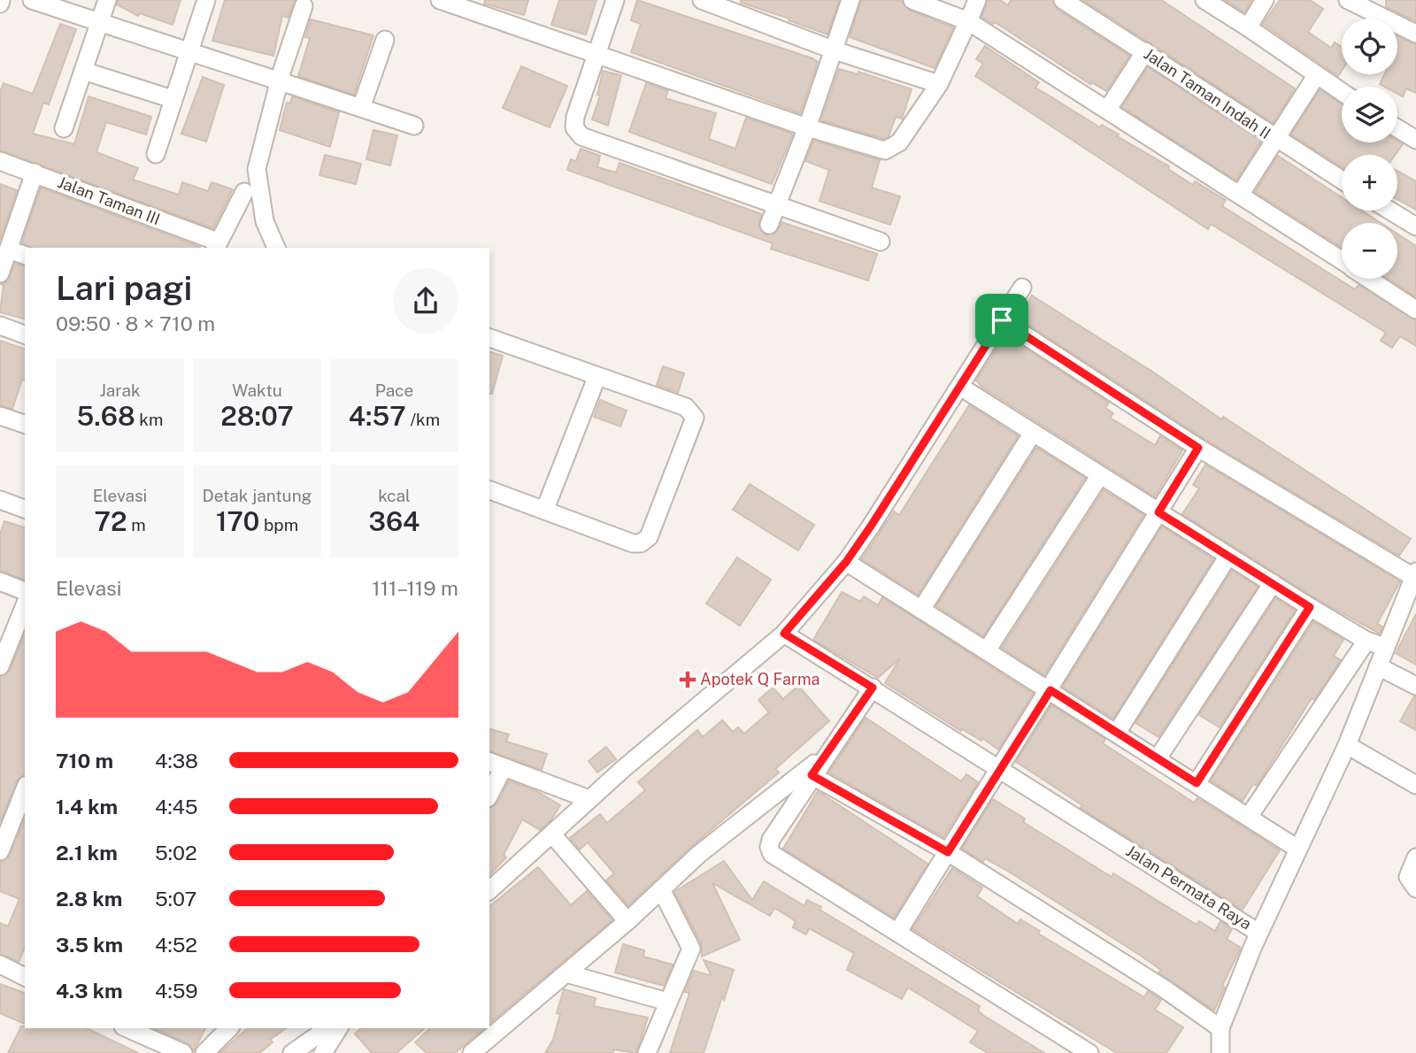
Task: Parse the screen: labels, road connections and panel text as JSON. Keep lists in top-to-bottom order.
{
  "streets": {
    "street": ["Jalan Taman Indah II", "Jalan Taman III", "Jalan Permata Raya"]
  },
  "places": {
    "health": ["Apotek Q Farma"]
  },
  "page": {
    "map_buttons": ["+", "−"],
    "heading": ["Lari pagi", "09:50 · 8 × 710 m"],
    "stats": [
      ["Jarak", "5.68 km"],
      ["Waktu", "28:07"],
      ["Pace", "4:57 /km"],
      ["Elevasi", "72 m"],
      ["Detak jantung", "170 bpm"],
      ["kcal", "364"]
    ],
    "chart": ["Elevasi", "111–119 m"],
    "list": [
      {
        "name": "710 m",
        "note": "4:38"
      },
      {
        "name": "1.4 km",
        "note": "4:45"
      },
      {
        "name": "2.1 km",
        "note": "5:02"
      },
      {
        "name": "2.8 km",
        "note": "5:07"
      },
      {
        "name": "3.5 km",
        "note": "4:52"
      },
      {
        "name": "4.3 km",
        "note": "4:59"
      }
    ]
  }
}
